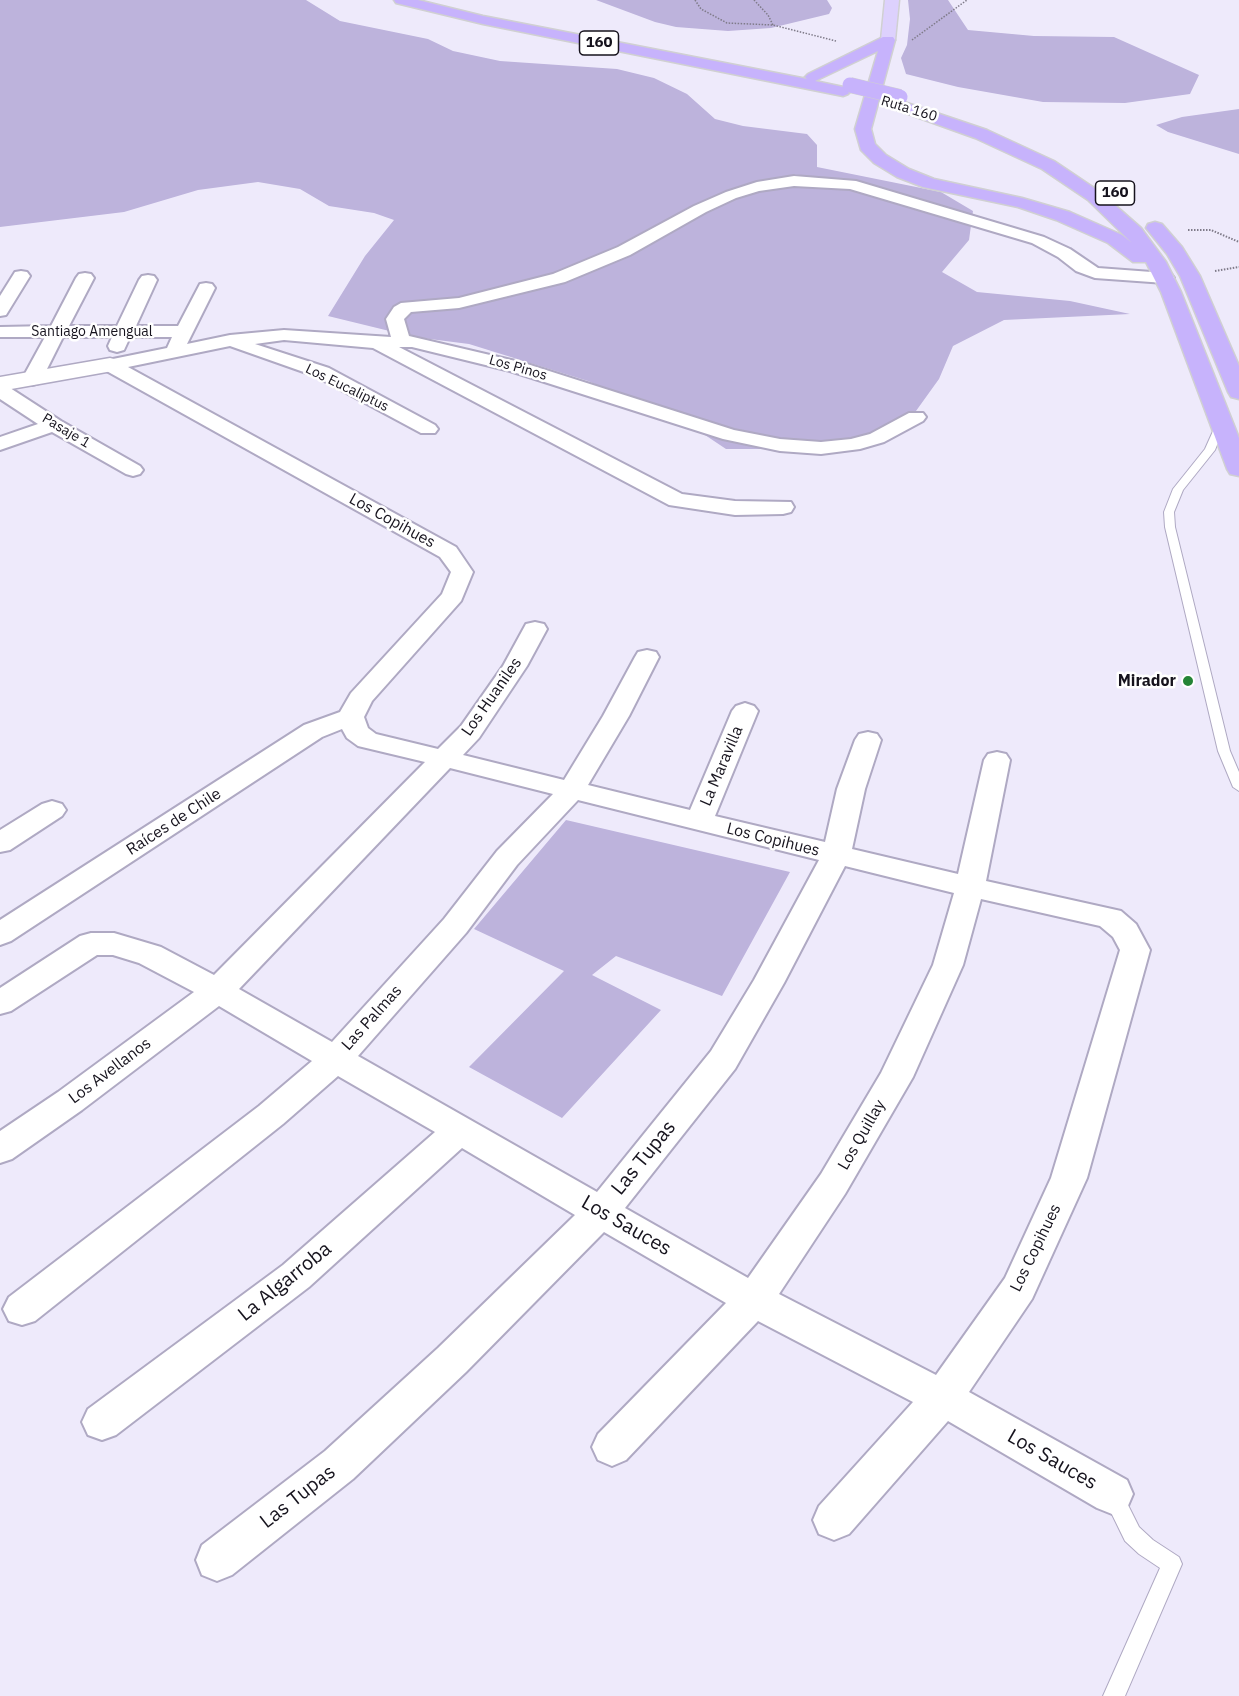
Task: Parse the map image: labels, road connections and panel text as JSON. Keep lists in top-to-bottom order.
{
  "streets": {
    "highway": ["160", "Ruta 160"],
    "street": [
      "Santiago Amengual",
      "Los Pinos",
      "Los Eucaliptus",
      "Pasaje 1",
      "Los Copihues",
      "Los Huaniles",
      "La Maravilla",
      "Raíces de Chile",
      "Las Palmas",
      "Los Avellanos",
      "Los Quillay",
      "Las Tupas",
      "Los Sauces",
      "La Algarroba"
    ]
  },
  "crossings": [
    ["Santiago Amengual", "Los Pinos"],
    ["Los Pinos", "Los Eucaliptus"],
    ["Los Pinos", "Los Copihues"],
    ["Los Copihues", "Los Huaniles"],
    ["Los Copihues", "La Maravilla"],
    ["Los Copihues", "Raíces de Chile"],
    ["Los Copihues", "Las Palmas"],
    ["Los Copihues", "Los Quillay"],
    ["Los Copihues", "Las Tupas"],
    ["Los Copihues", "Los Sauces"],
    ["Las Palmas", "Los Sauces"],
    ["Los Avellanos", "Los Sauces"],
    ["Los Quillay", "Los Sauces"],
    ["Las Tupas", "Los Sauces"],
    ["Los Sauces", "La Algarroba"]
  ],
  "places": ["Mirador"]
}
